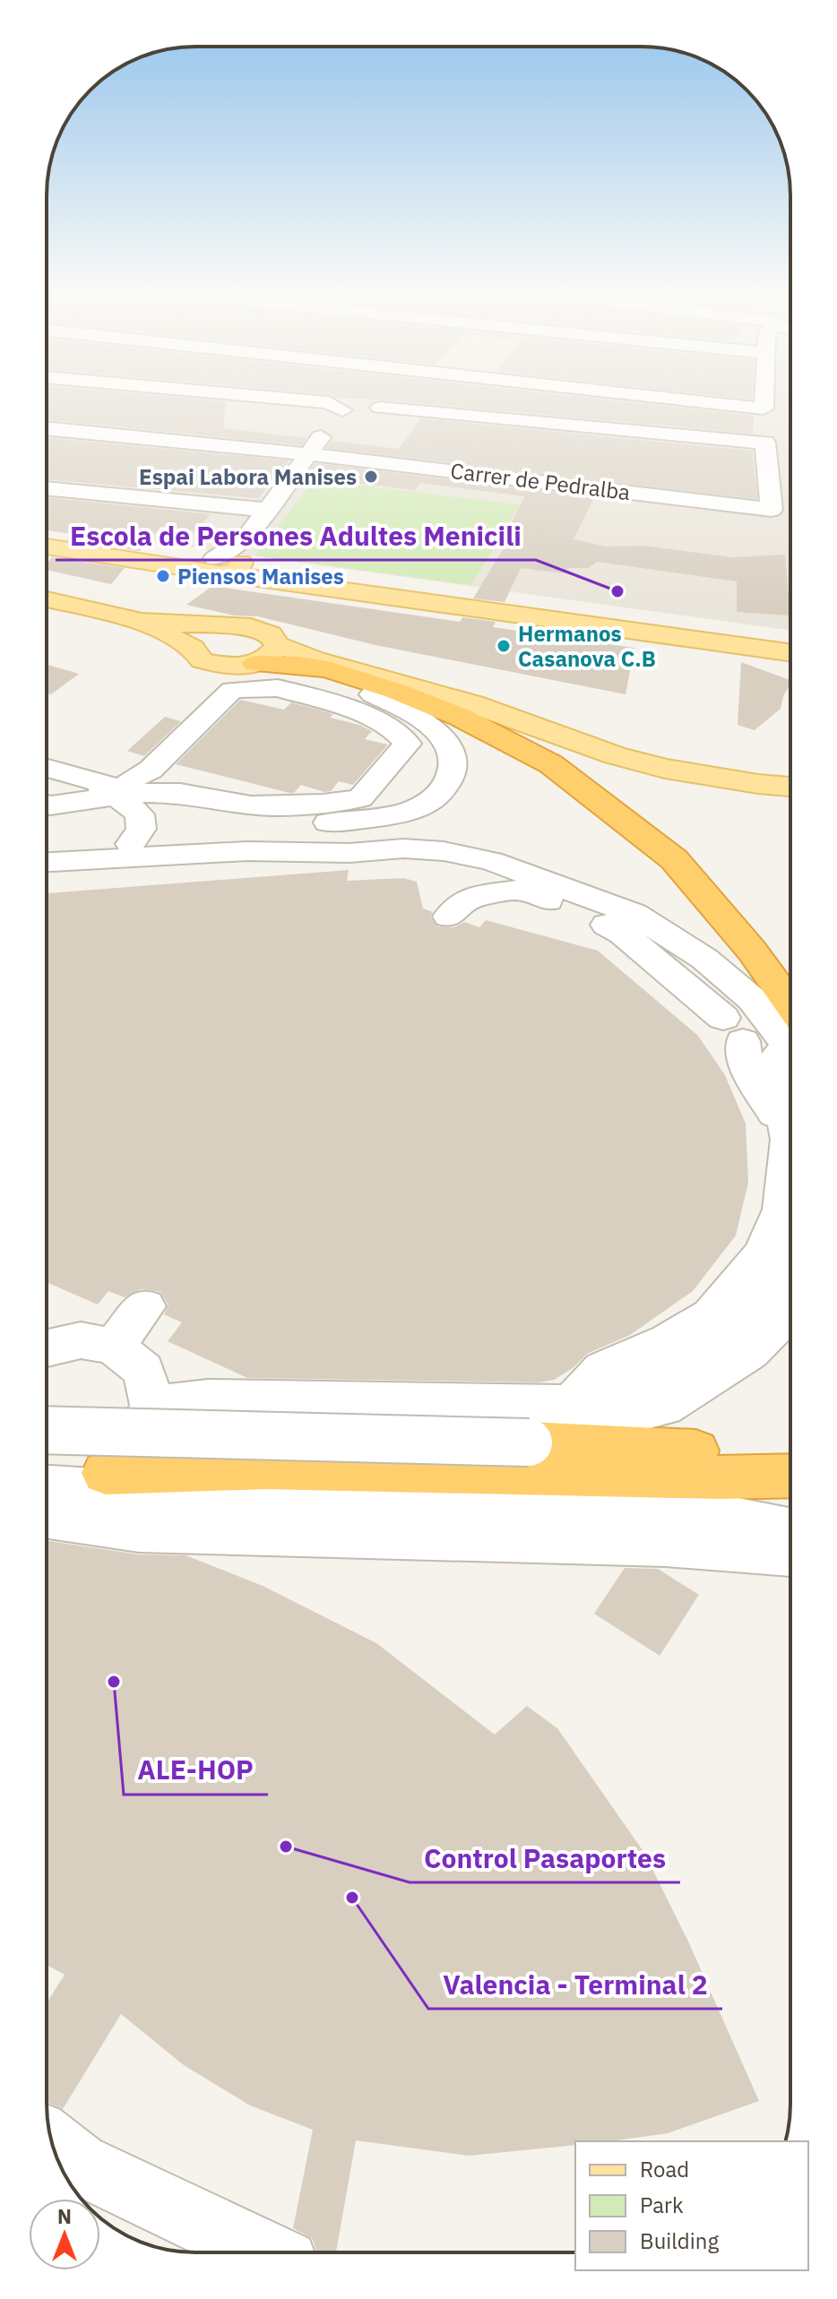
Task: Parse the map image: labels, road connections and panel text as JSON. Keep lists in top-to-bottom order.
{
  "streets": {
    "street": ["Carrer de Pedralba"]
  },
  "places": [
    "Espai Labora Manises",
    "Piensos Manises",
    "Escola de Persones Adultes Menicili",
    "Hermanos Casanova C.B",
    "ALE-HOP",
    "Control Pasaportes",
    "Valencia - Terminal 2"
  ],
  "legend": ["Road", "Park", "Building"],
  "north": "top"
}
